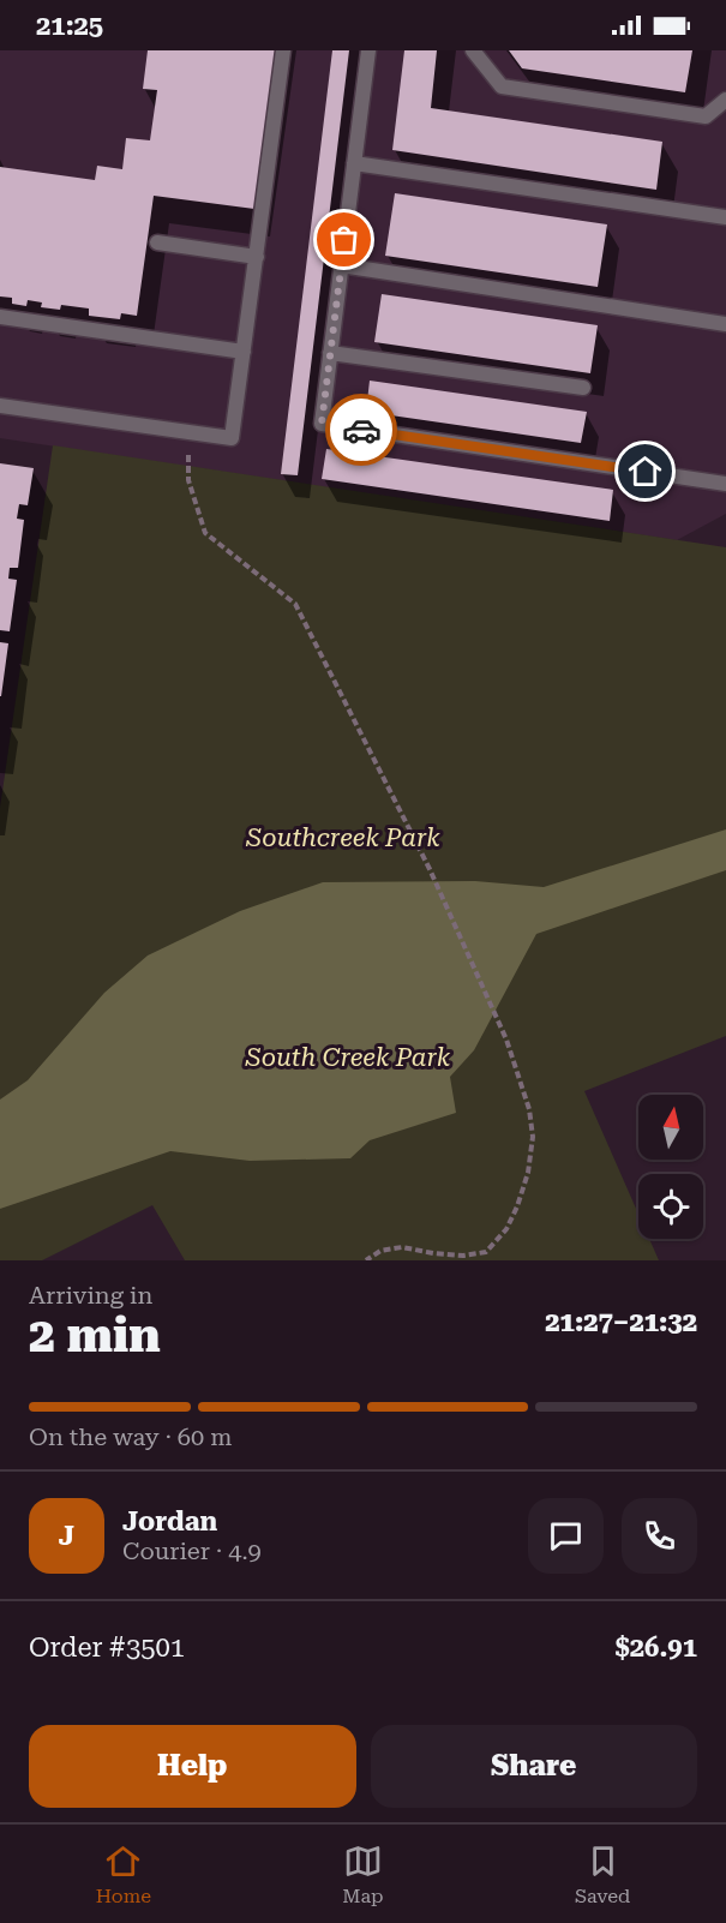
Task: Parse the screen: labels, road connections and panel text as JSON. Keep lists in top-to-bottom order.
{
  "parks": ["Southcreek Park", "South Creek Park"],
  "north": "top",
  "page": {
    "status": "21:25",
    "heading": ["2 min", "Arriving in", "21:27–21:32"],
    "panel": [
      "Jordan",
      "Courier · 4.9",
      "Order #3501",
      "$26.91"
    ],
    "bar": "On the way · 60 m",
    "round": "J",
    "buttons": ["Help", "Share"],
    "tabs": ["Home", "Map", "Saved"]
  }
}
